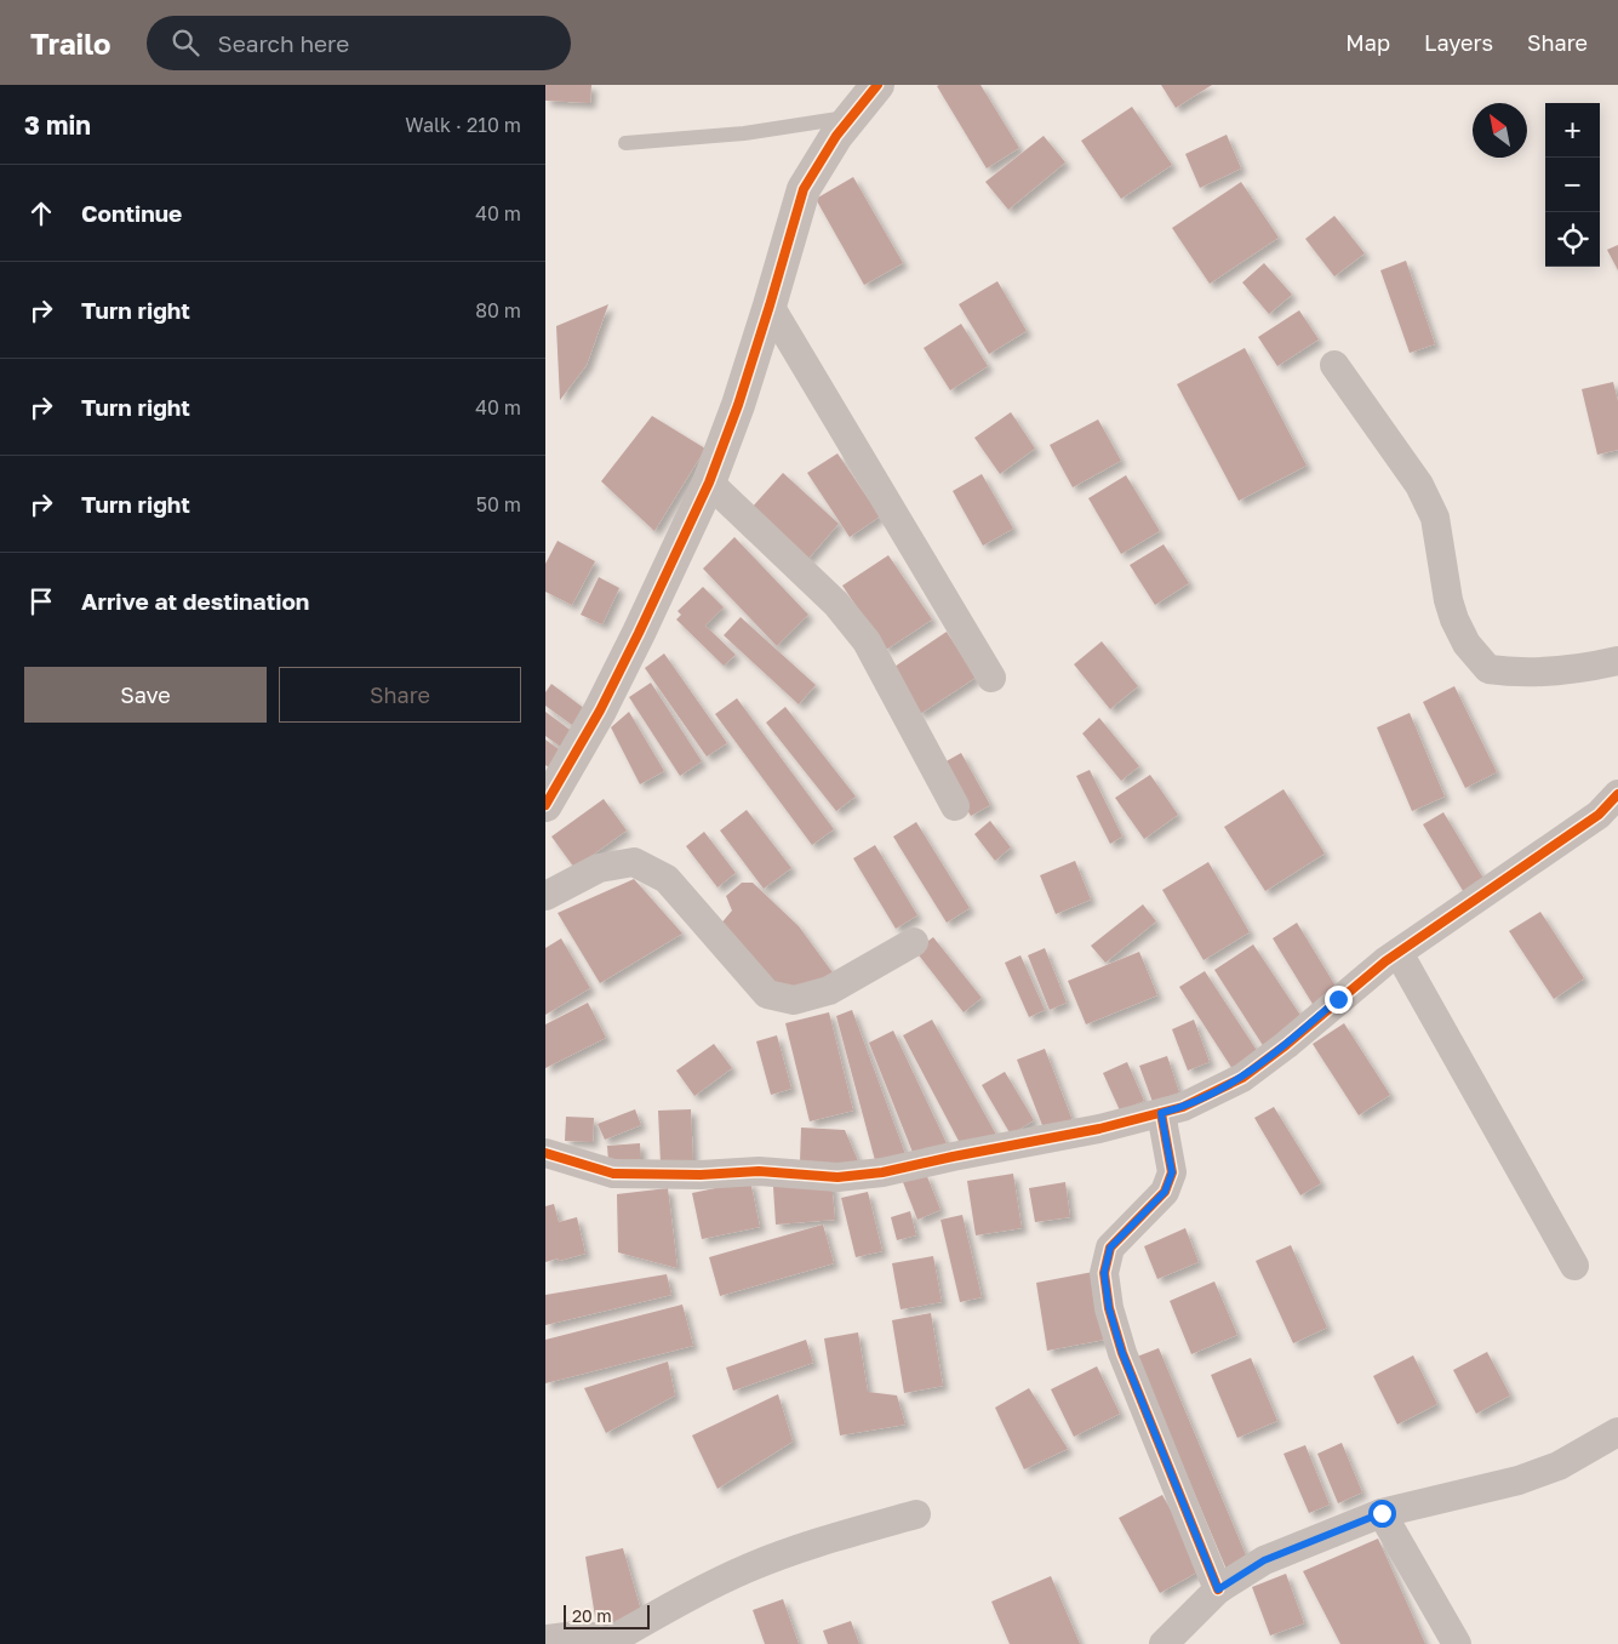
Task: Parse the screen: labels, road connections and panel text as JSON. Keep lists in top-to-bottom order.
{
  "scale_bar": "20 m",
  "north": "top left",
  "page": {
    "header": "Trailo",
    "search": "Search here",
    "nav": ["Map", "Layers", "Share"],
    "heading": ["3 min", "Walk · 210 m"],
    "map_buttons": ["+", "−"],
    "list": [
      ["Continue", "40 m"],
      ["Turn right", "80 m"],
      ["Turn right", "40 m"],
      ["Turn right", "50 m"],
      "Arrive at destination"
    ],
    "buttons": ["Save", "Share"],
    "scale": "20 m"
  }
}
